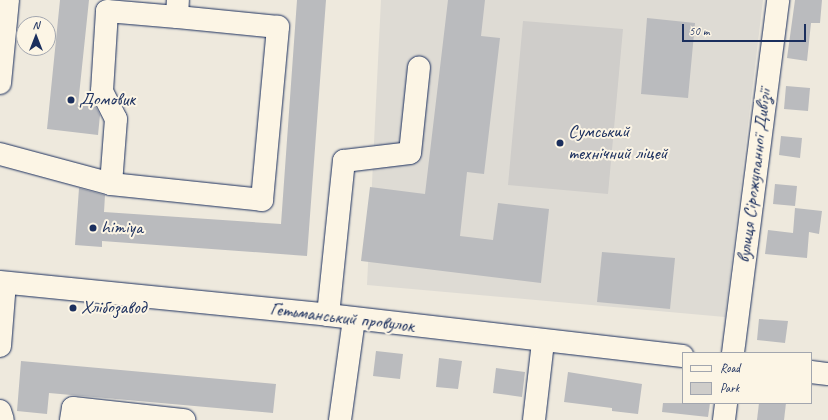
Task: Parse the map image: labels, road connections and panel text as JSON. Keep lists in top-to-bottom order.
{
  "streets": {
    "street": ["вулиця Сірожупанної Дивізії", "Гетьманський провулок"]
  },
  "places": [
    "Домовик",
    "Сумський технічний ліцей",
    "himiya",
    "Хлібозавод"
  ],
  "legend": ["Road", "Park"],
  "scale_bar": "50 m",
  "north": "top"
}
